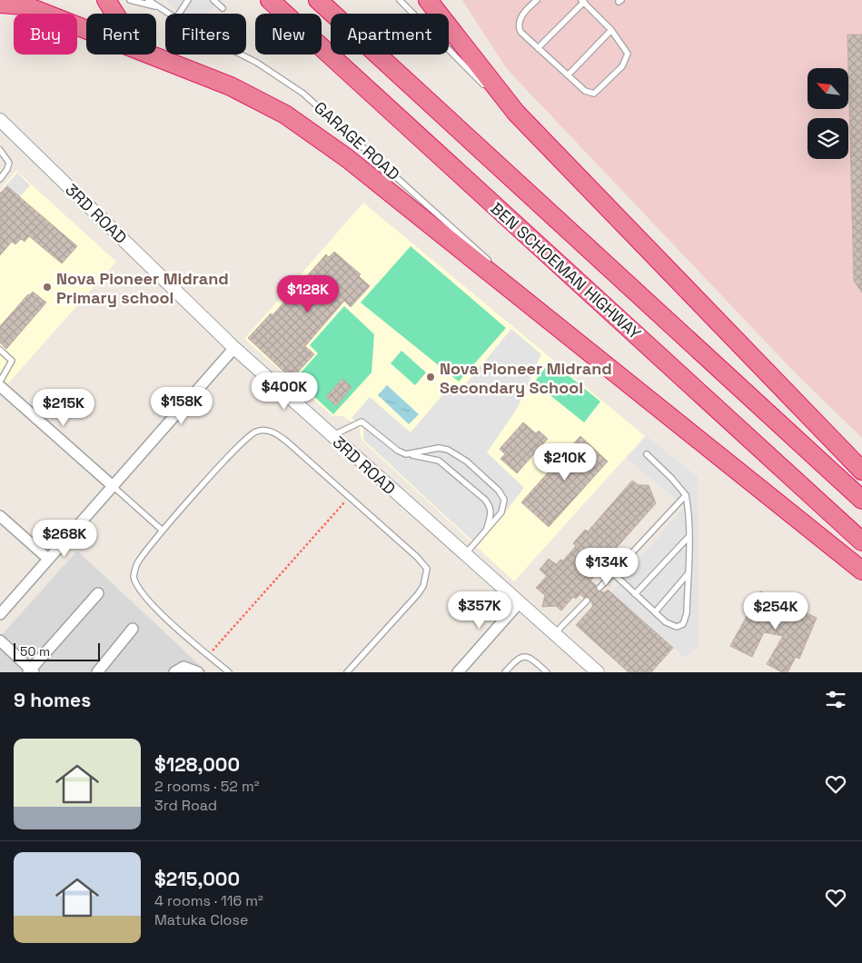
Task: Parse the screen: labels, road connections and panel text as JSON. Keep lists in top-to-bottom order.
{
  "streets": {
    "highway": ["BEN SCHOEMAN HIGHWAY"],
    "street": ["3RD ROAD"],
    "lane": ["GARAGE ROAD"]
  },
  "places": ["Nova Pioneer Midrand Primary school", "Nova Pioneer Midrand Secondary School"],
  "scale_bar": "50 m",
  "north": "top left",
  "page": {
    "chip": [
      "Buy",
      "Rent",
      "Filters",
      "New",
      "Apartment"
    ],
    "price": [
      "$128K",
      "$400K",
      "$158K",
      "$215K",
      "$210K",
      "$268K",
      "$134K",
      "$357K",
      "$254K"
    ],
    "scale": "50 m",
    "heading": "9 homes",
    "list": [
      {
        "name": "$128,000",
        "note": "2 rooms · 52 m² · 3rd Road"
      },
      {
        "name": "$215,000",
        "note": "4 rooms · 116 m² · Matuka Close"
      }
    ]
  }
}
